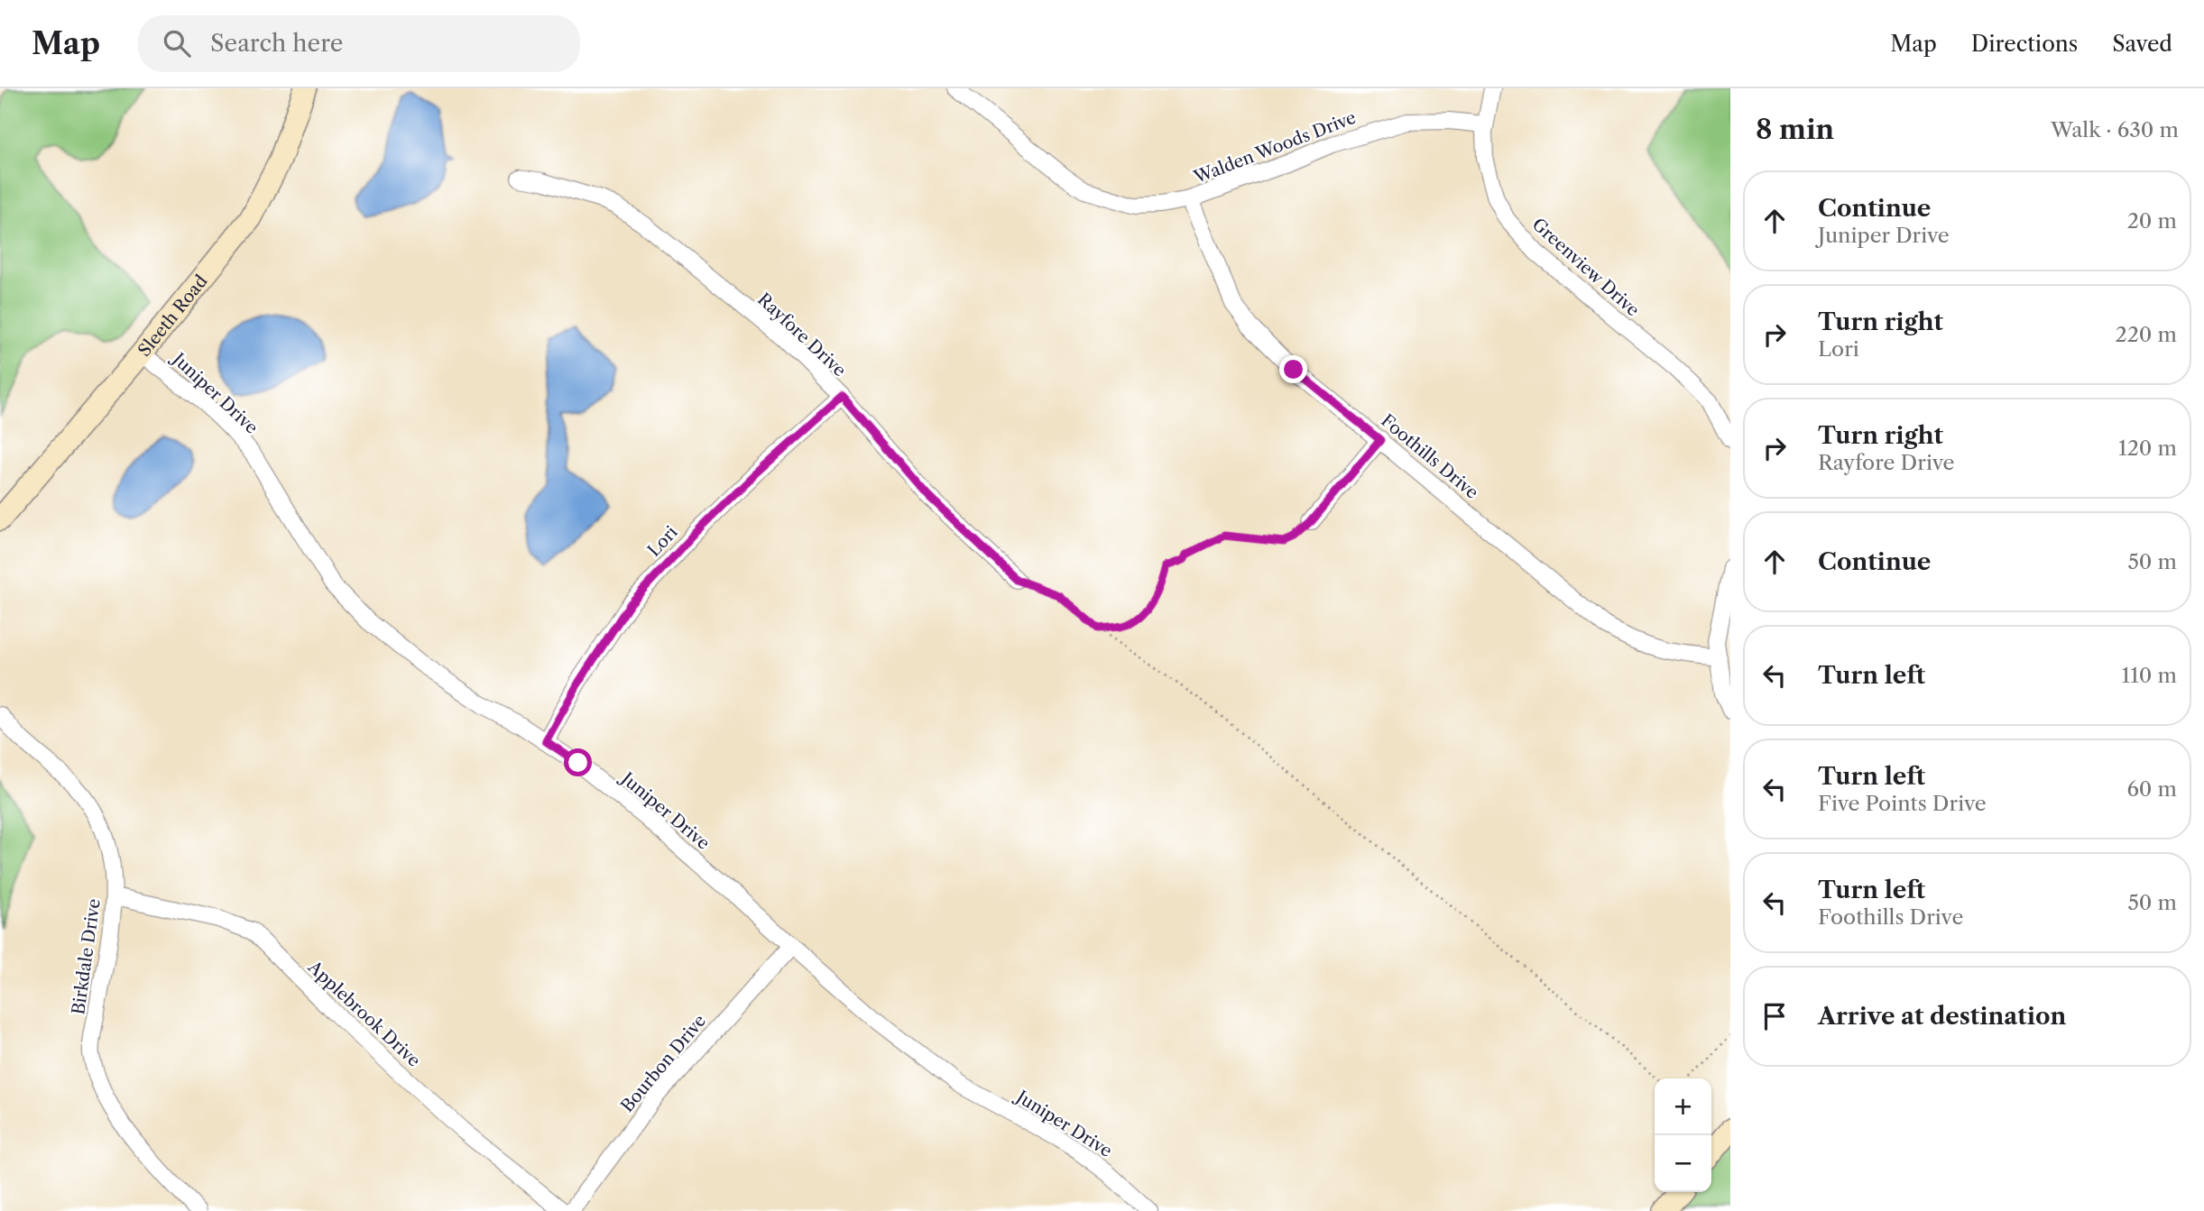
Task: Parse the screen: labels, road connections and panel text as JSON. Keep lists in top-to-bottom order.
{
  "streets": {
    "street": [
      "Walden Woods Drive",
      "Greenview Drive",
      "Sleeth Road",
      "Rayfore Drive",
      "Juniper Drive",
      "Foothills Drive",
      "Lori",
      "Birkdale Drive",
      "Applebrook Drive",
      "Bourbon Drive"
    ]
  },
  "crossings": [
    ["Walden Woods Drive", "Greenview Drive"],
    ["Walden Woods Drive", "Foothills Drive"],
    ["Sleeth Road", "Juniper Drive"],
    ["Rayfore Drive", "Lori"],
    ["Juniper Drive", "Lori"],
    ["Juniper Drive", "Bourbon Drive"],
    ["Birkdale Drive", "Applebrook Drive"]
  ],
  "page": {
    "header": "Map",
    "search": "Search here",
    "nav": ["Map", "Directions", "Saved"],
    "heading": ["8 min", "Walk · 630 m"],
    "list": [
      ["Continue", "Juniper Drive", "20 m"],
      ["Turn right", "Lori", "220 m"],
      ["Turn right", "Rayfore Drive", "120 m"],
      ["Continue", "50 m"],
      ["Turn left", "110 m"],
      ["Turn left", "Five Points Drive", "60 m"],
      ["Turn left", "Foothills Drive", "50 m"],
      "Arrive at destination"
    ],
    "map_buttons": ["+", "−"]
  }
}
